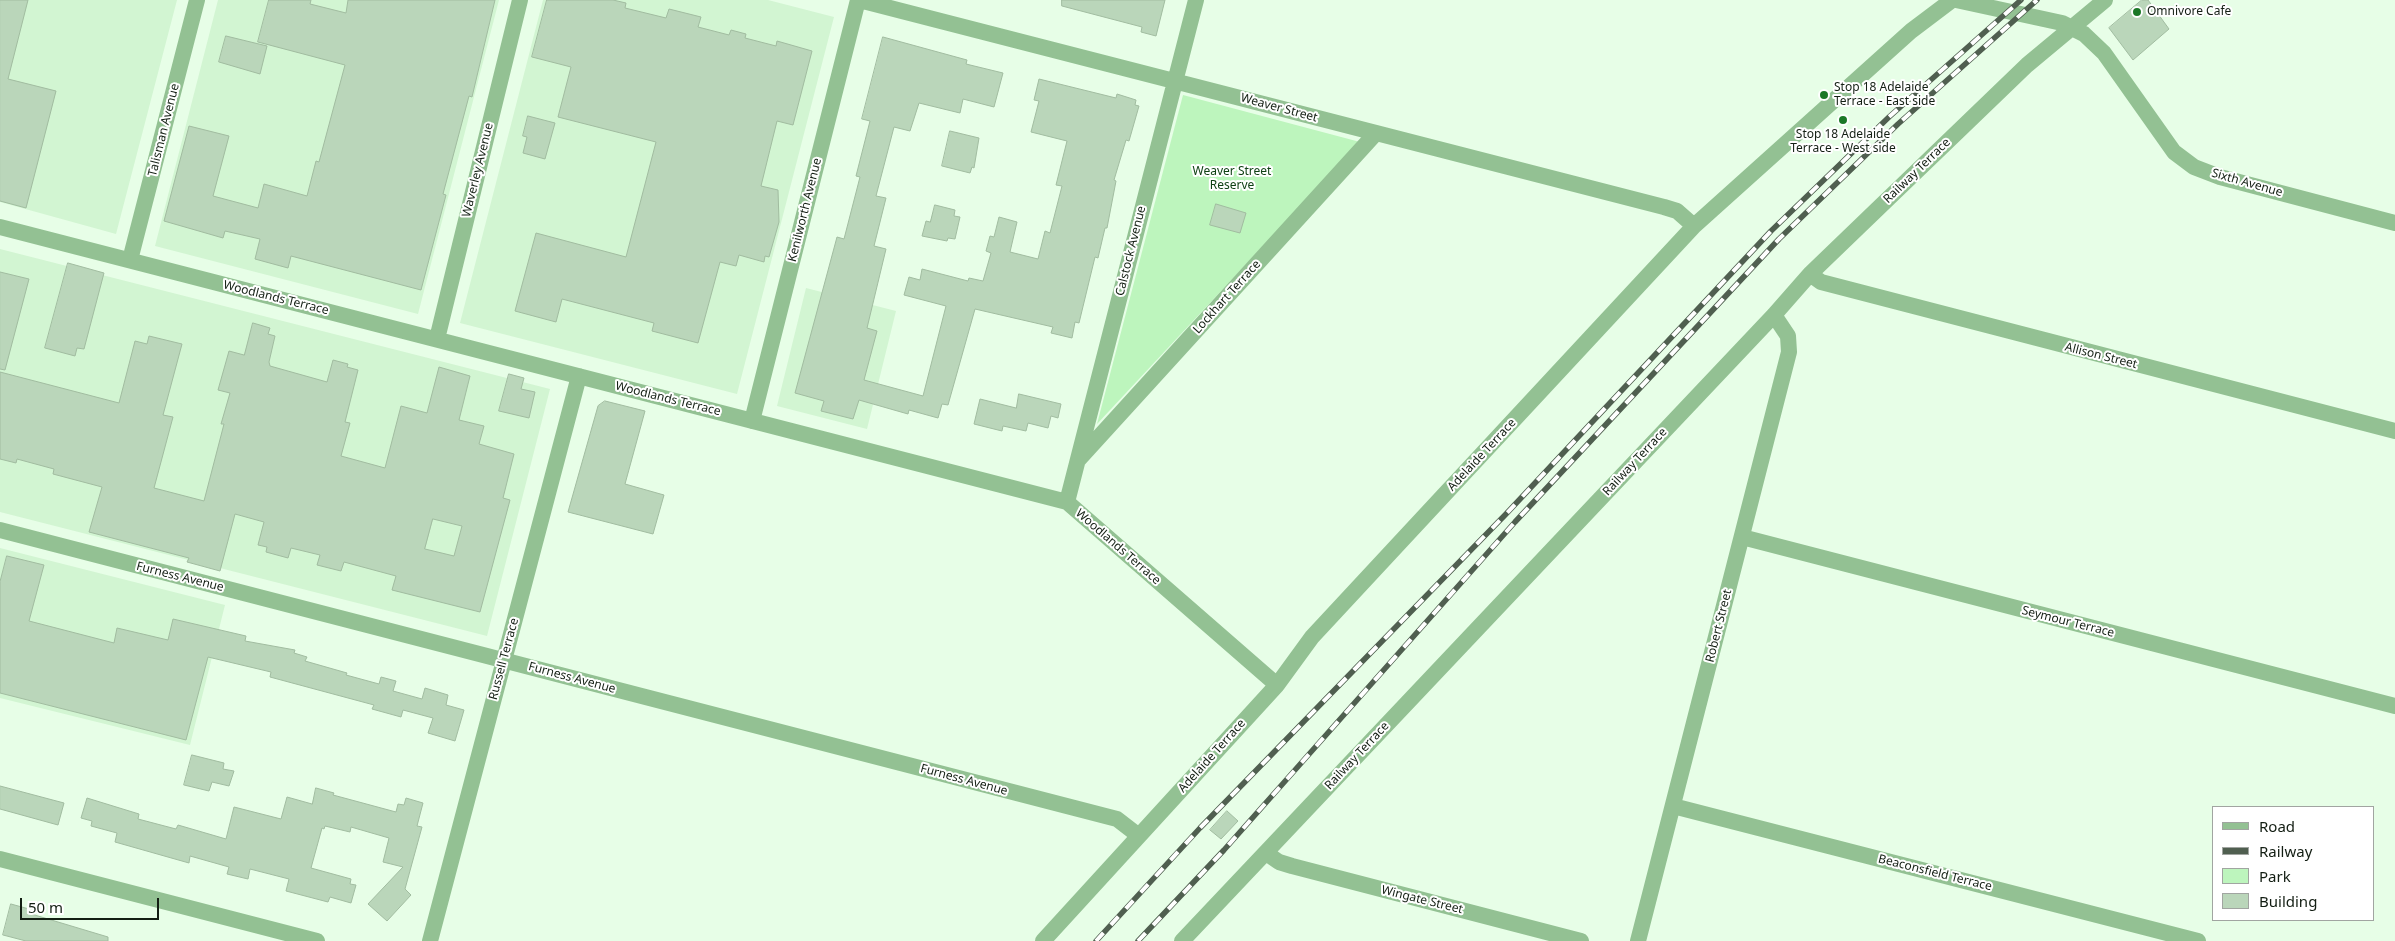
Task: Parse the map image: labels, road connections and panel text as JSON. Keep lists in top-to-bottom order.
{
  "streets": {
    "street": [
      "Weaver Street",
      "Talisman Avenue",
      "Waverley Avenue",
      "Railway Terrace",
      "Sixth Avenue",
      "Kenilworth Avenue",
      "Calstock Avenue",
      "Lockhart Terrace",
      "Woodlands Terrace",
      "Allison Street",
      "Adelaide Terrace",
      "Furness Avenue",
      "Seymour Terrace",
      "Robert Street",
      "Russell Terrace",
      "Beaconsfield Terrace",
      "Wingate Street"
    ]
  },
  "crossings": [
    ["Weaver Street", "Kenilworth Avenue"],
    ["Weaver Street", "Calstock Avenue"],
    ["Weaver Street", "Lockhart Terrace"],
    ["Weaver Street", "Adelaide Terrace"],
    ["Talisman Avenue", "Woodlands Terrace"],
    ["Waverley Avenue", "Woodlands Terrace"],
    ["Railway Terrace", "Sixth Avenue"],
    ["Railway Terrace", "Allison Street"],
    ["Railway Terrace", "Robert Street"],
    ["Railway Terrace", "Wingate Street"],
    ["Kenilworth Avenue", "Woodlands Terrace"],
    ["Calstock Avenue", "Lockhart Terrace"],
    ["Calstock Avenue", "Woodlands Terrace"],
    ["Woodlands Terrace", "Adelaide Terrace"],
    ["Woodlands Terrace", "Russell Terrace"],
    ["Adelaide Terrace", "Furness Avenue"],
    ["Furness Avenue", "Russell Terrace"],
    ["Seymour Terrace", "Robert Street"],
    ["Robert Street", "Beaconsfield Terrace"]
  ],
  "parks": ["Weaver Street Reserve"],
  "places": ["Omnivore Cafe", "Stop 18 Adelaide Terrace - East side", "Stop 18 Adelaide Terrace - West side"],
  "legend": [
    "Road",
    "Railway",
    "Park",
    "Building"
  ],
  "scale_bar": "50 m"
}
